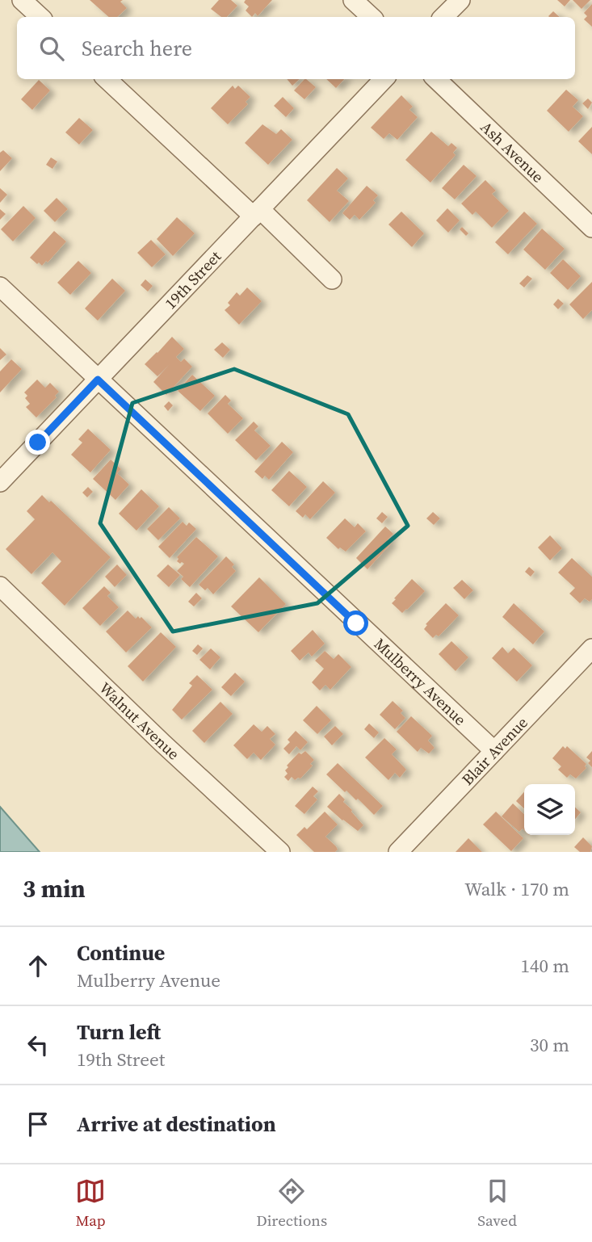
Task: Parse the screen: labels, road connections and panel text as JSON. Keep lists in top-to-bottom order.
{
  "streets": {
    "street": [
      "Ash Avenue",
      "19th Street",
      "Mulberry Avenue",
      "Walnut Avenue",
      "Blair Avenue"
    ]
  },
  "crossings": [
    ["19th Street", "Mulberry Avenue"],
    ["Mulberry Avenue", "Blair Avenue"]
  ],
  "page": {
    "search": "Search here",
    "heading": ["3 min", "Walk · 170 m"],
    "list": [
      ["Continue", "Mulberry Avenue", "140 m"],
      ["Turn left", "19th Street", "30 m"],
      "Arrive at destination"
    ],
    "nav": ["Map", "Directions", "Saved"]
  }
}
